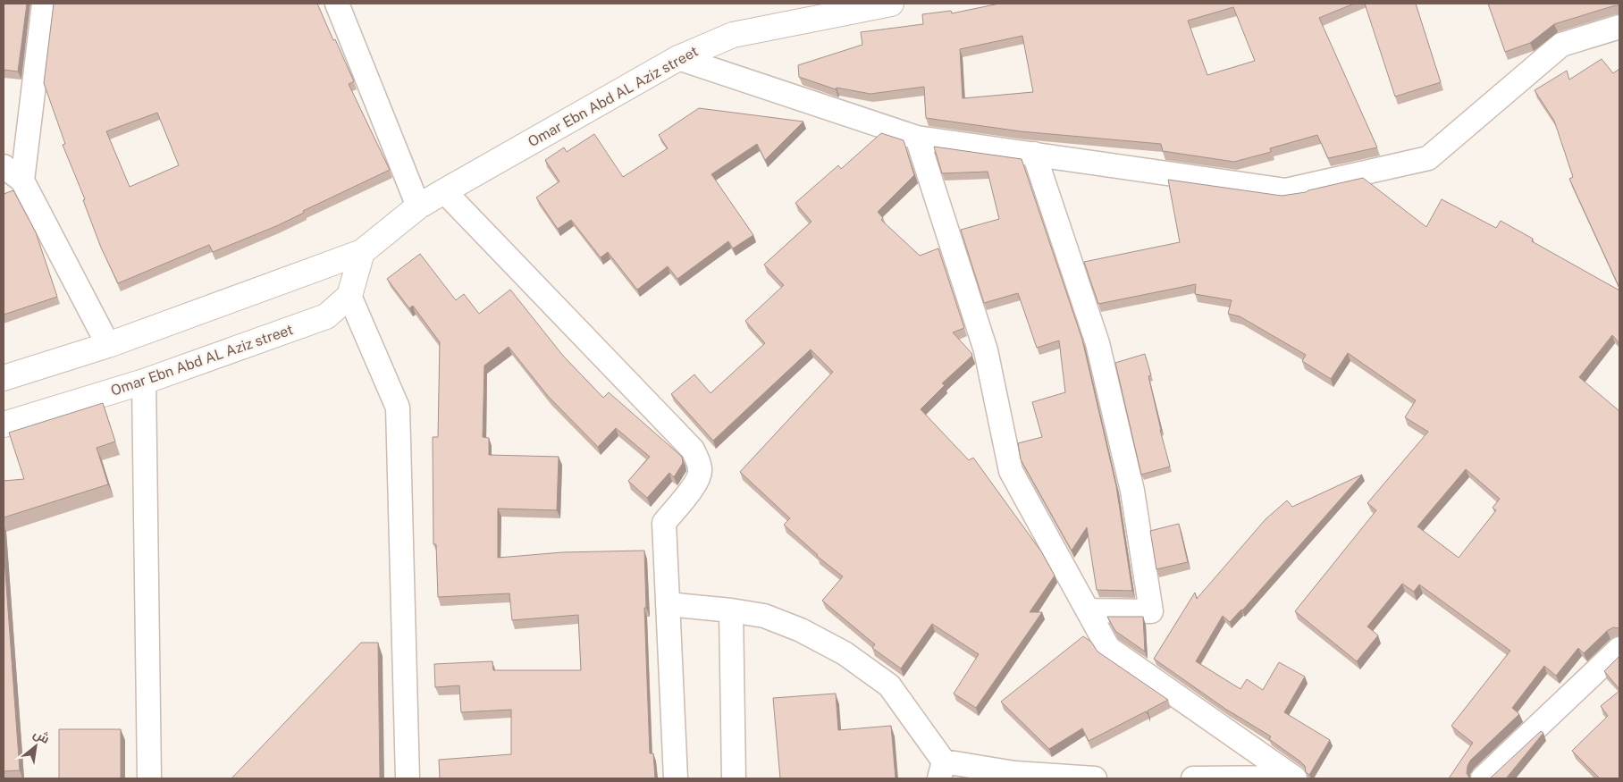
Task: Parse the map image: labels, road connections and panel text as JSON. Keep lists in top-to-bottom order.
{
  "streets": {
    "street": ["Omar Ebn Abd AL Aziz street"]
  },
  "north": "top right"
}
